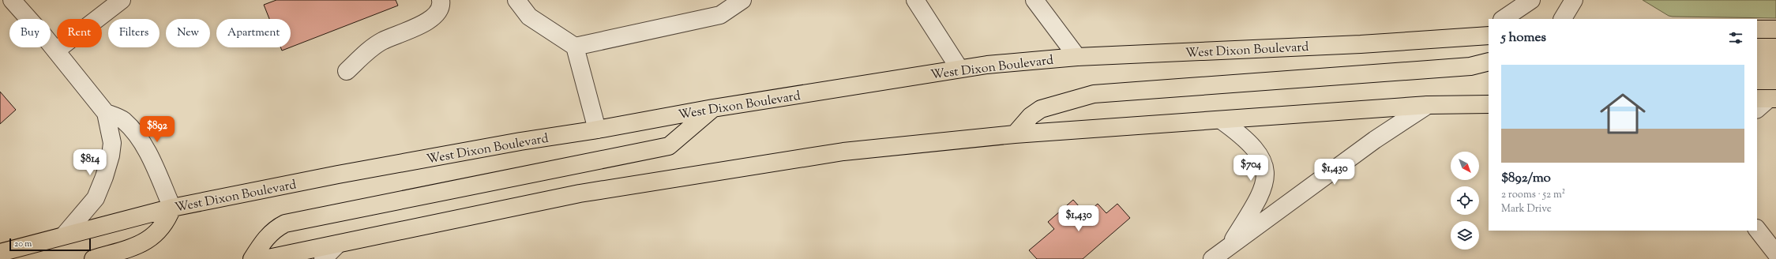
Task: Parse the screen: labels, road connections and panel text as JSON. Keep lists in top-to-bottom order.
{
  "streets": {
    "highway": ["West Dixon Boulevard"]
  },
  "scale_bar": "20 m",
  "north": "bottom right",
  "page": {
    "chip": [
      "Buy",
      "Rent",
      "Filters",
      "New",
      "Apartment"
    ],
    "heading": "5 homes",
    "list": [
      {
        "name": "$892/mo",
        "note": "2 rooms · 52 m² · Mark Drive"
      }
    ],
    "price": [
      "$892",
      "$814",
      "$704",
      "$1,430",
      "$1,430"
    ],
    "scale": "20 m"
  }
}
